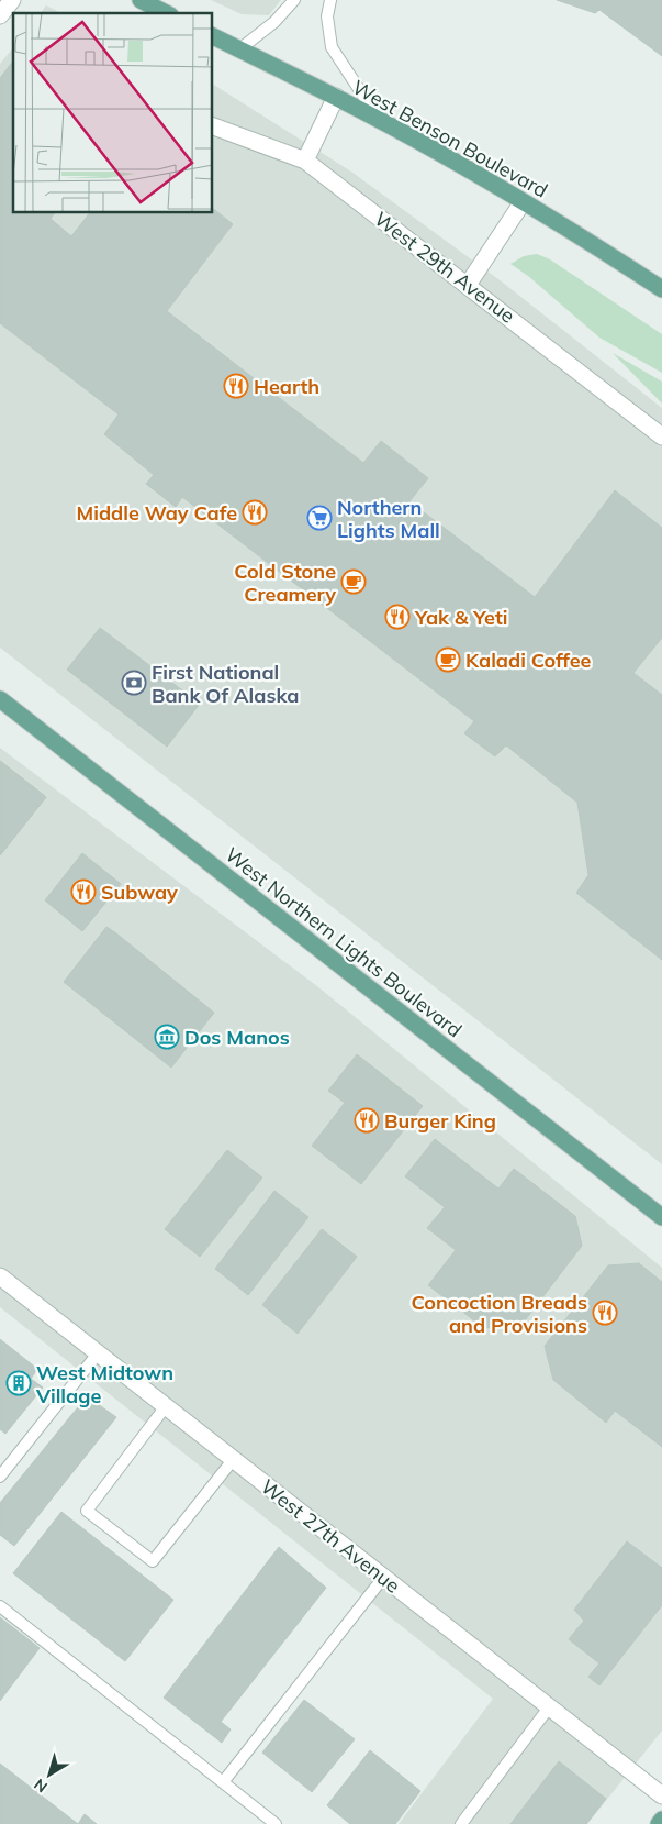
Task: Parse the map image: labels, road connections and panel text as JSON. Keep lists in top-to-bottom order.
{
  "streets": {
    "main road": ["West Benson Boulevard", "West Northern Lights Boulevard"],
    "street": ["West 29th Avenue", "West 27th Avenue"]
  },
  "places": {
    "restaurant": [
      "Hearth",
      "Middle Way Cafe",
      "Yak & Yeti",
      "Subway",
      "Burger King",
      "Concoction Breads and Provisions"
    ],
    "supermarket": ["Northern Lights Mall"],
    "cafe": ["Cold Stone Creamery", "Kaladi Coffee"],
    "bank": ["First National Bank Of Alaska"],
    "museum": ["Dos Manos"],
    "building": ["West Midtown Village"]
  },
  "north": "bottom left"
}
